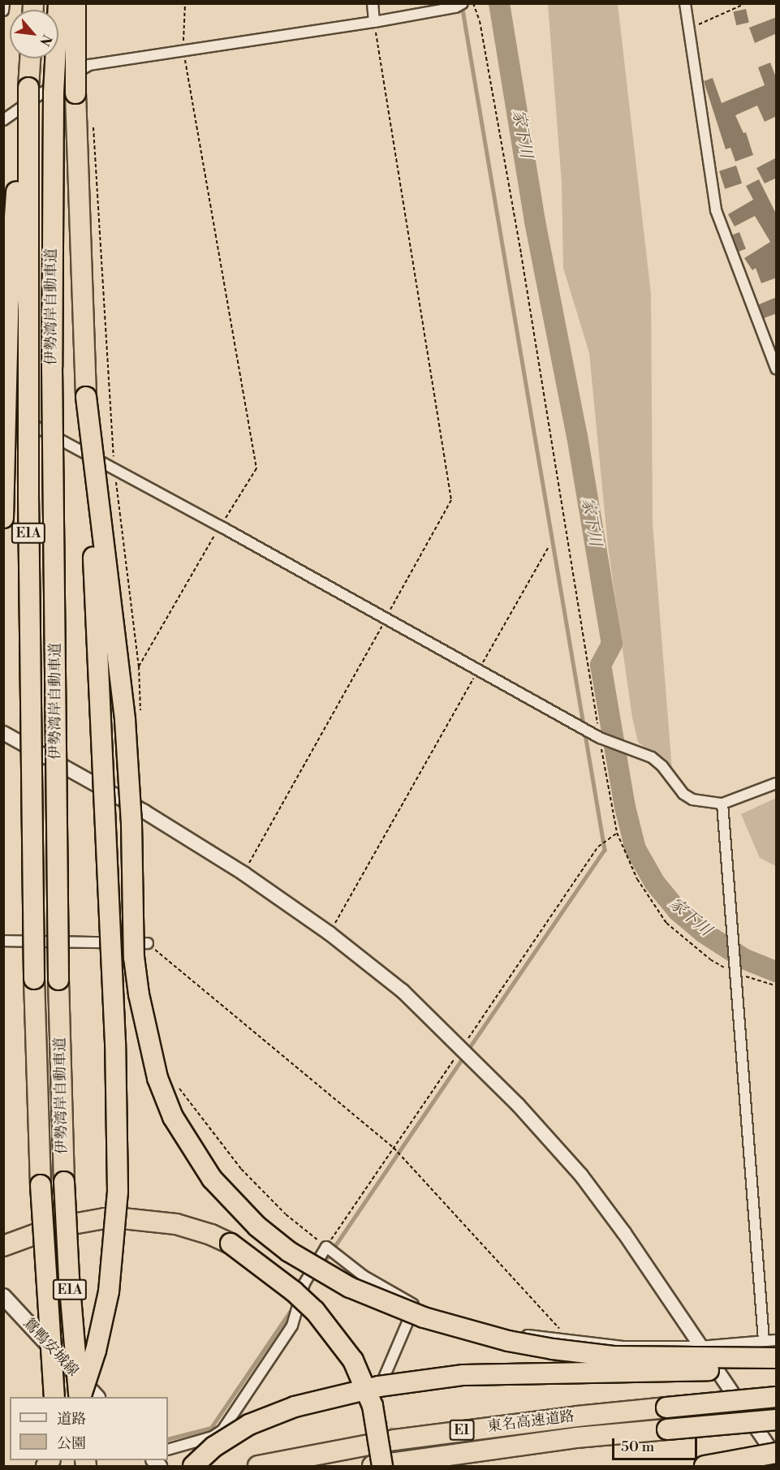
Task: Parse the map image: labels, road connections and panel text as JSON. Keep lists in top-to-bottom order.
{
  "streets": {
    "highway": [
      "伊勢湾岸自動車道",
      "E1A",
      "東名高速道路",
      "E1"
    ],
    "main road": ["鴛鴨安城線"]
  },
  "water": ["家下川"],
  "legend": ["道路", "公園"],
  "scale_bar": "50 m",
  "north": "bottom right"
}
